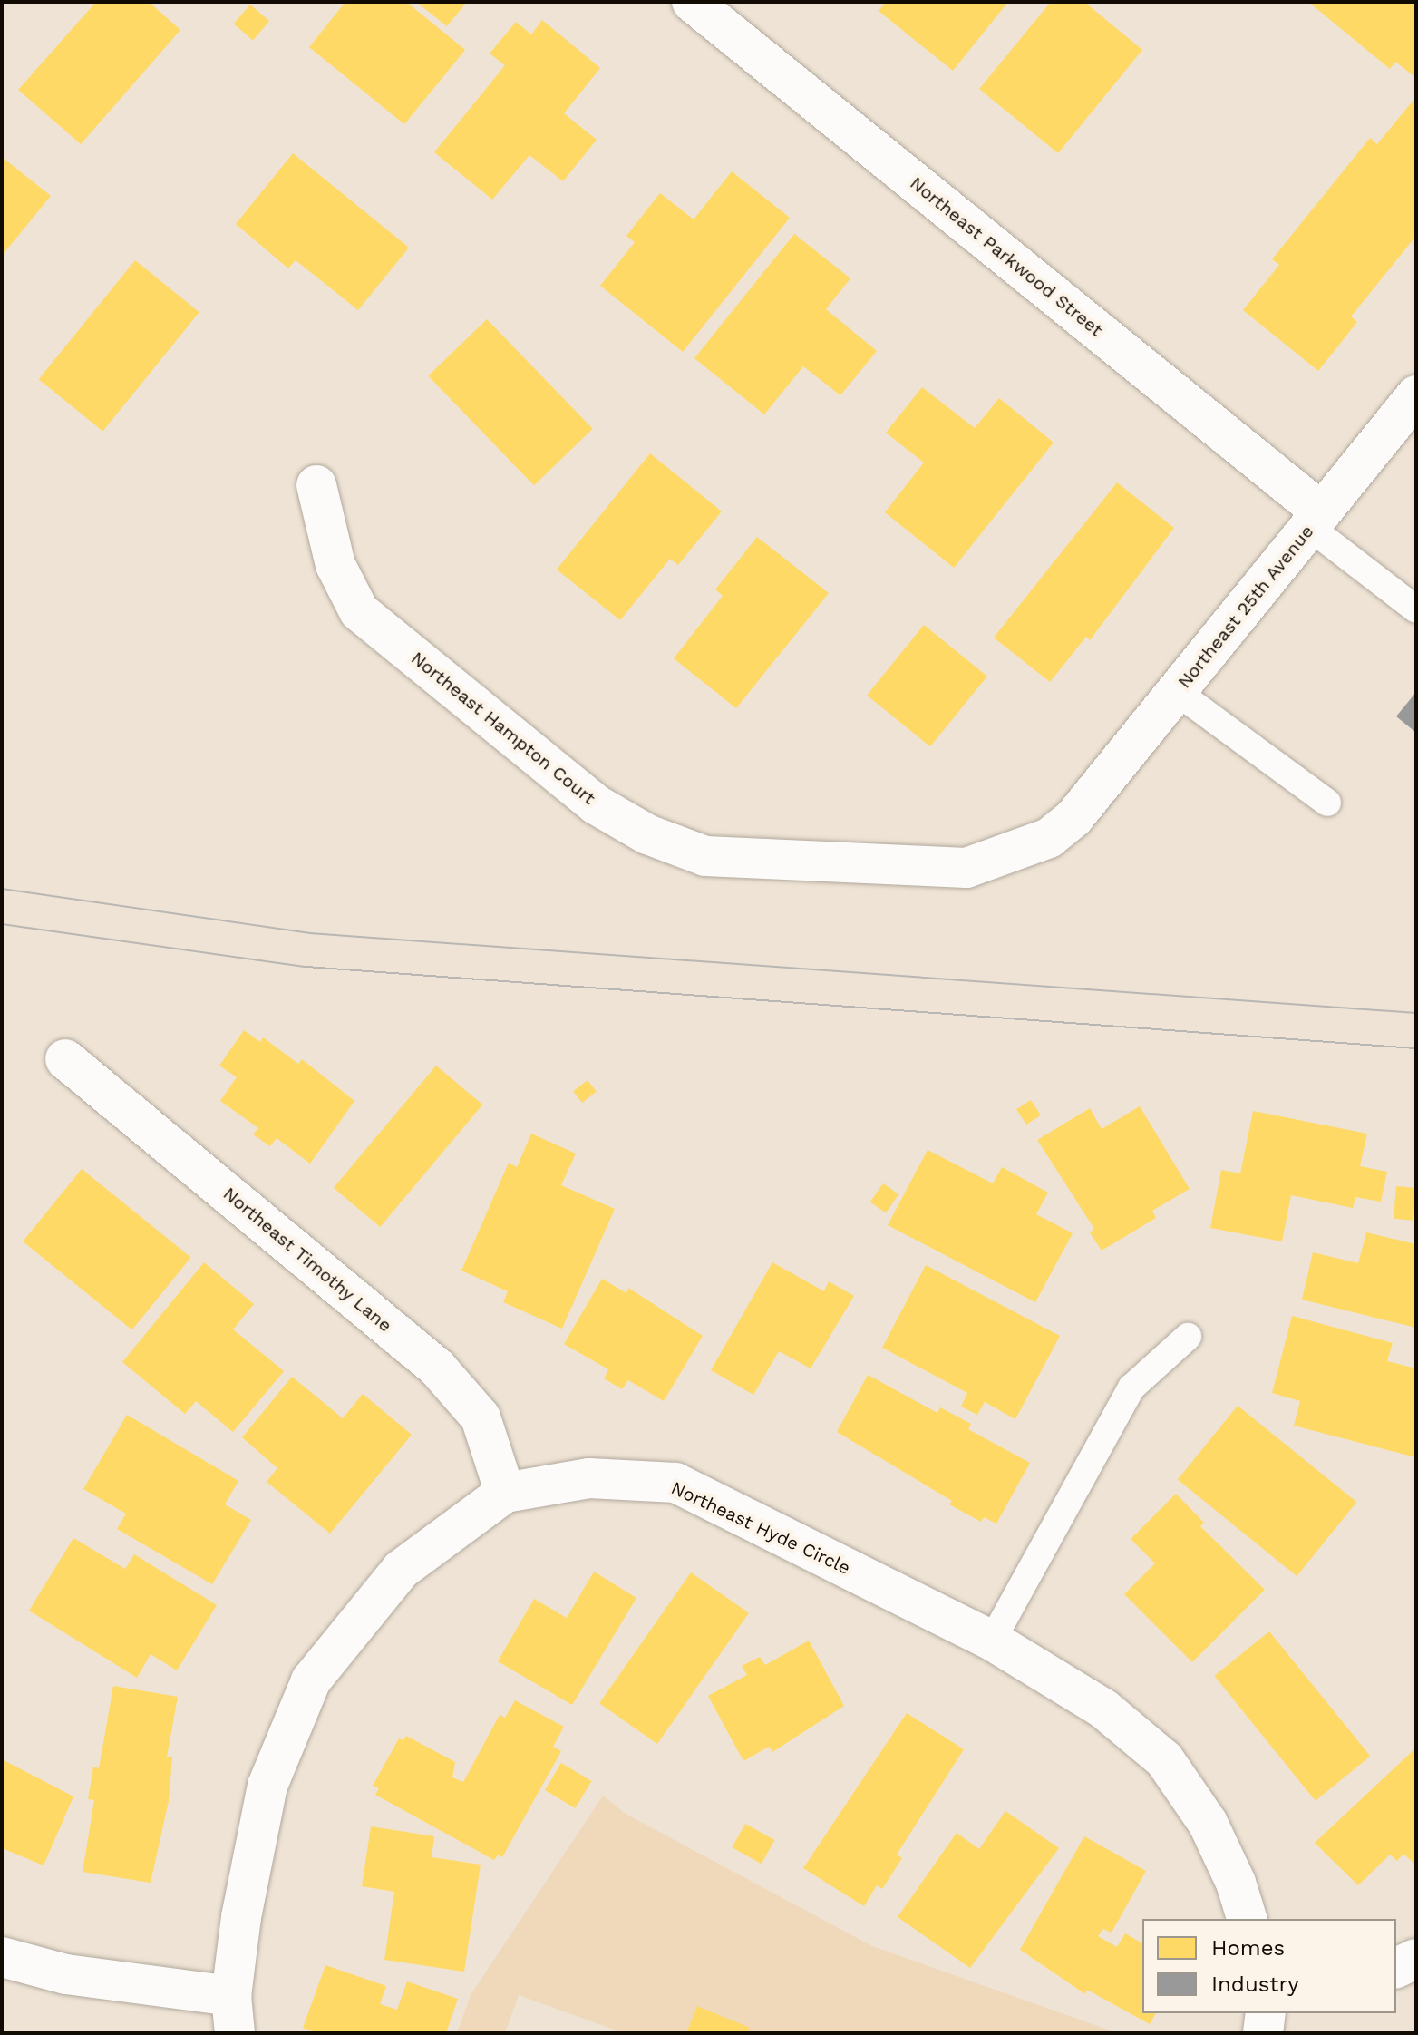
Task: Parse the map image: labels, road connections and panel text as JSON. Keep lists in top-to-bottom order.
{
  "streets": {
    "street": [
      "Northeast Parkwood Street",
      "Northeast 25th Avenue",
      "Northeast Hampton Court",
      "Northeast Timothy Lane",
      "Northeast Hyde Circle"
    ]
  },
  "crossings": [
    ["Northeast Parkwood Street", "Northeast 25th Avenue"],
    ["Northeast 25th Avenue", "Northeast Hampton Court"],
    ["Northeast Timothy Lane", "Northeast Hyde Circle"]
  ],
  "legend": ["Homes", "Industry"]
}
